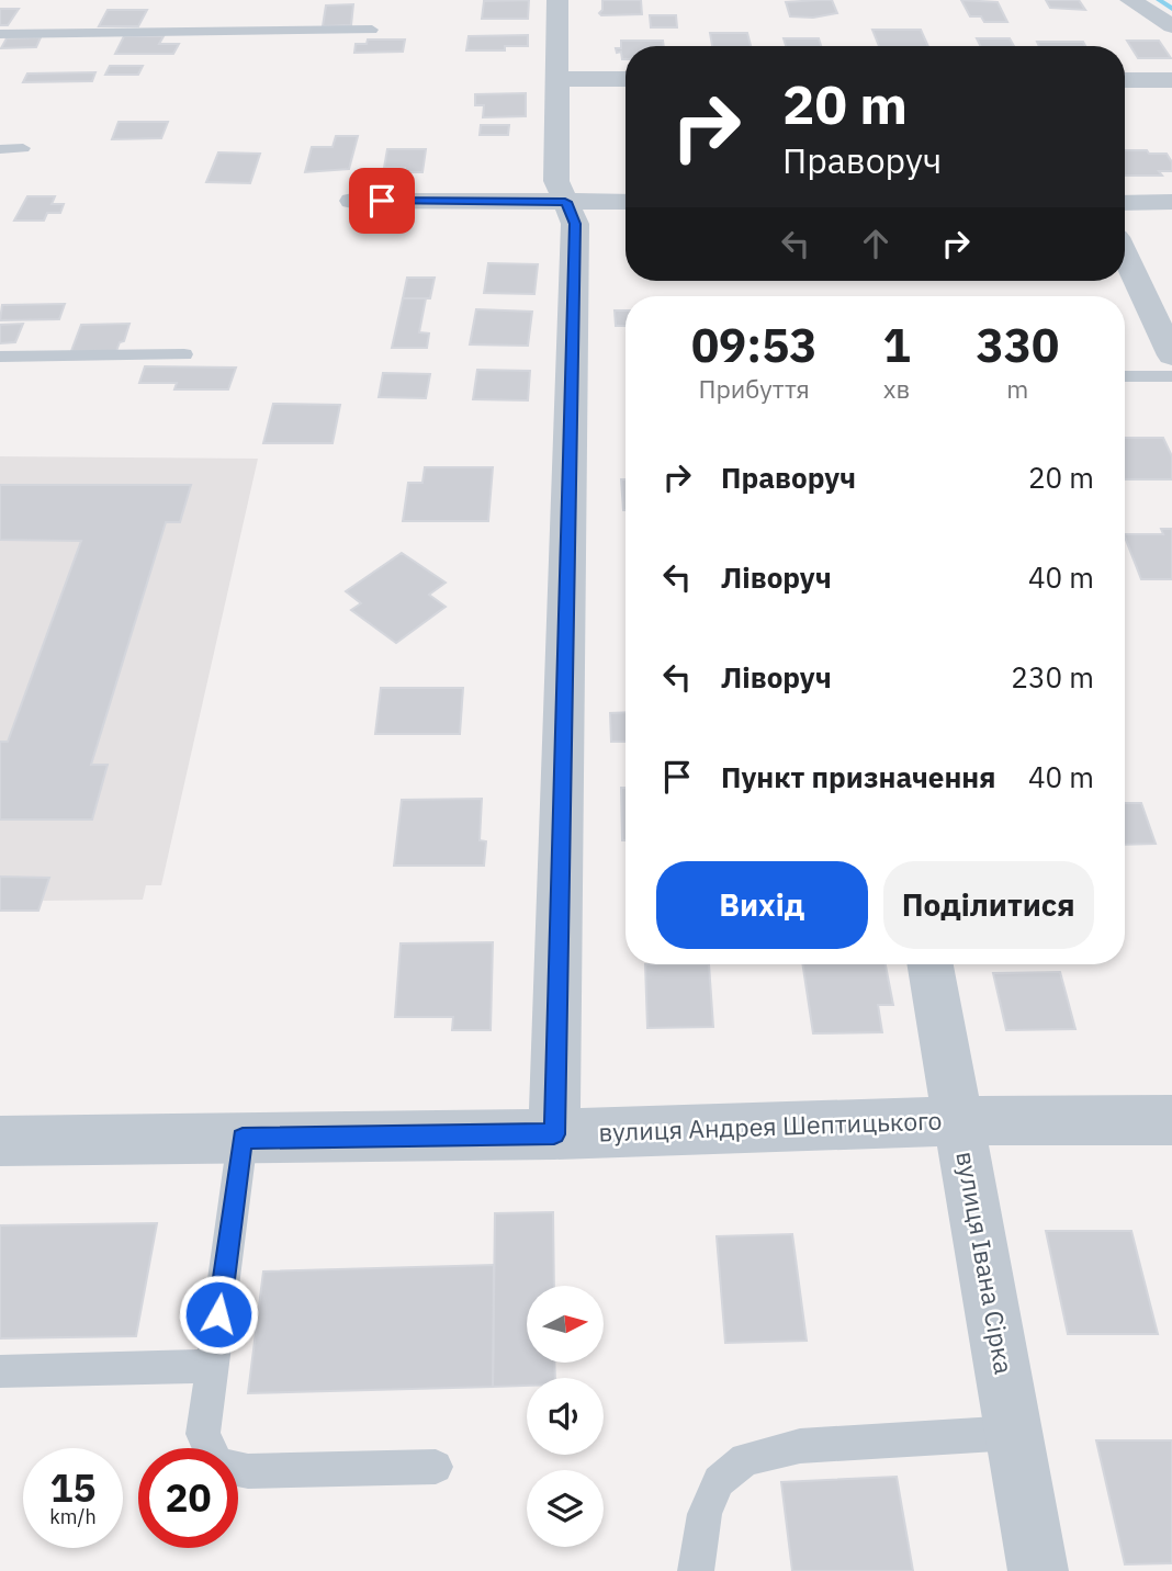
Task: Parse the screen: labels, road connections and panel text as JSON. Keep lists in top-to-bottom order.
{
  "streets": {
    "street": ["вулиця Андрея Шептицького", "вулиця Івана Сірка"]
  },
  "crossings": [
    ["вулиця Андрея Шептицького", "вулиця Івана Сірка"]
  ],
  "north": "right",
  "page": {
    "turn": ["20 m", "Праворуч"],
    "eta": [
      "09:53",
      "Прибуття",
      "1",
      "хв",
      "330",
      "m"
    ],
    "list": [
      {
        "name": "Праворуч",
        "value": "20 m"
      },
      {
        "name": "Ліворуч",
        "value": "40 m"
      },
      {
        "name": "Ліворуч",
        "value": "230 m"
      },
      {
        "name": "Пункт призначення",
        "value": "40 m"
      }
    ],
    "buttons": ["Вихід", "Поділитися"],
    "speed": "15 km/h",
    "limit": "20"
  }
}
